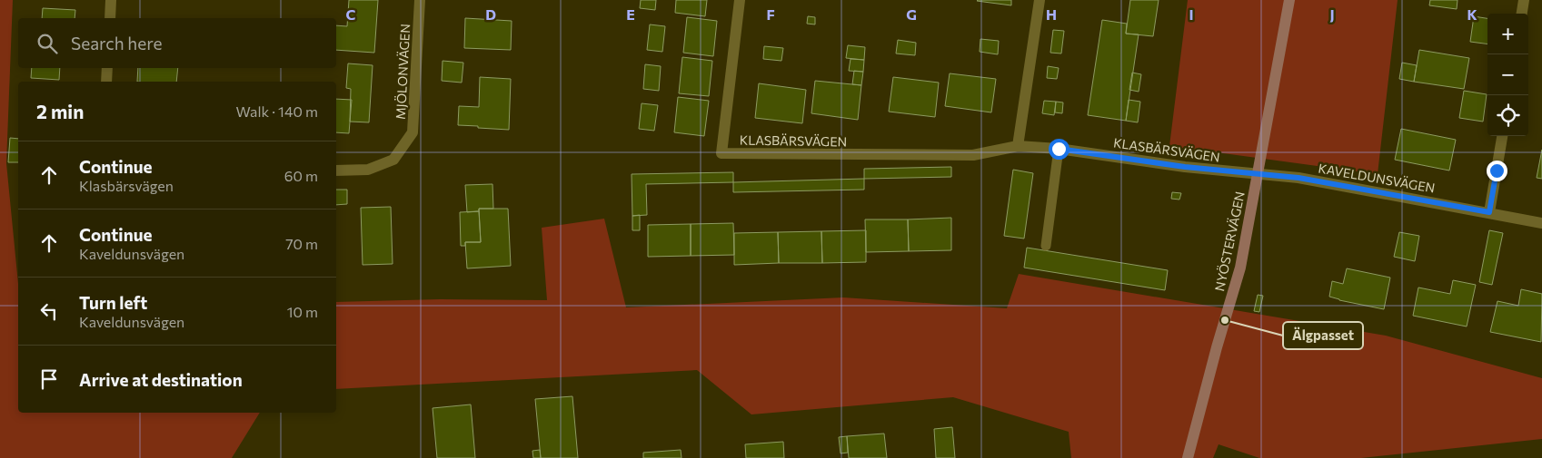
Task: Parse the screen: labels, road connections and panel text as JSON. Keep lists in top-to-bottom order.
{
  "streets": {
    "street": [
      "MJÖLONVÄGEN",
      "KLASBÄRSVÄGEN",
      "KAVELDUNSVÄGEN",
      "NYÖSTERVÄGEN"
    ]
  },
  "crossings": [
    ["KLASBÄRSVÄGEN", "KAVELDUNSVÄGEN"],
    ["KLASBÄRSVÄGEN", "NYÖSTERVÄGEN"],
    ["KAVELDUNSVÄGEN", "NYÖSTERVÄGEN"]
  ],
  "places": ["Älgpasset"],
  "page": {
    "map_buttons": ["+", "−"],
    "search": "Search here",
    "heading": ["2 min", "Walk · 140 m"],
    "list": [
      ["Continue", "Klasbärsvägen", "60 m"],
      ["Continue", "Kaveldunsvägen", "70 m"],
      ["Turn left", "Kaveldunsvägen", "10 m"],
      "Arrive at destination"
    ]
  },
  "grid": {
    "columns": [
      "C",
      "D",
      "E",
      "F",
      "G",
      "H",
      "I",
      "J",
      "K"
    ]
  }
}
